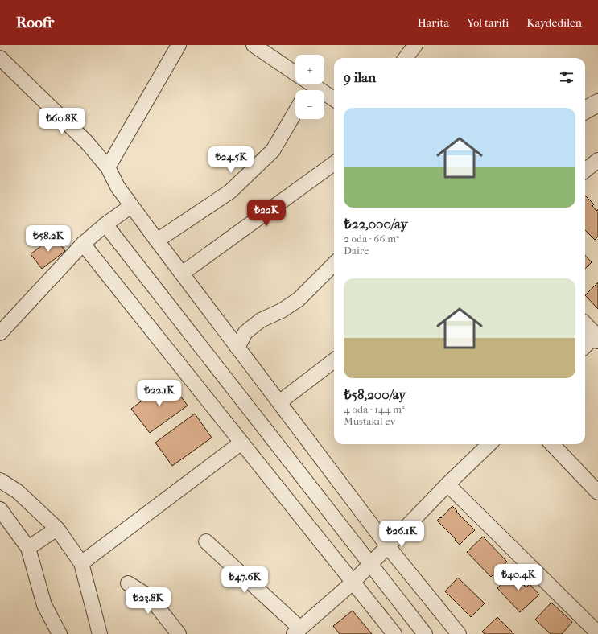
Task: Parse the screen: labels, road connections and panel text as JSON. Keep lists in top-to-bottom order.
{
  "page": {
    "header": "Roofr",
    "nav": ["Harita", "Yol tarifi", "Kaydedilen"],
    "map_buttons": ["+", "−"],
    "heading": "9 ilan",
    "list": [
      {
        "name": "₺22,000/ay",
        "note": "2 oda · 66 m² · Daire"
      },
      {
        "name": "₺58,200/ay",
        "note": "4 oda · 144 m² · Müstakil ev"
      }
    ],
    "price": [
      "₺60.8K",
      "₺24.5K",
      "₺22K",
      "₺58.2K",
      "₺22.1K",
      "₺26.1K",
      "₺40.4K",
      "₺47.6K",
      "₺23.8K"
    ]
  }
}
